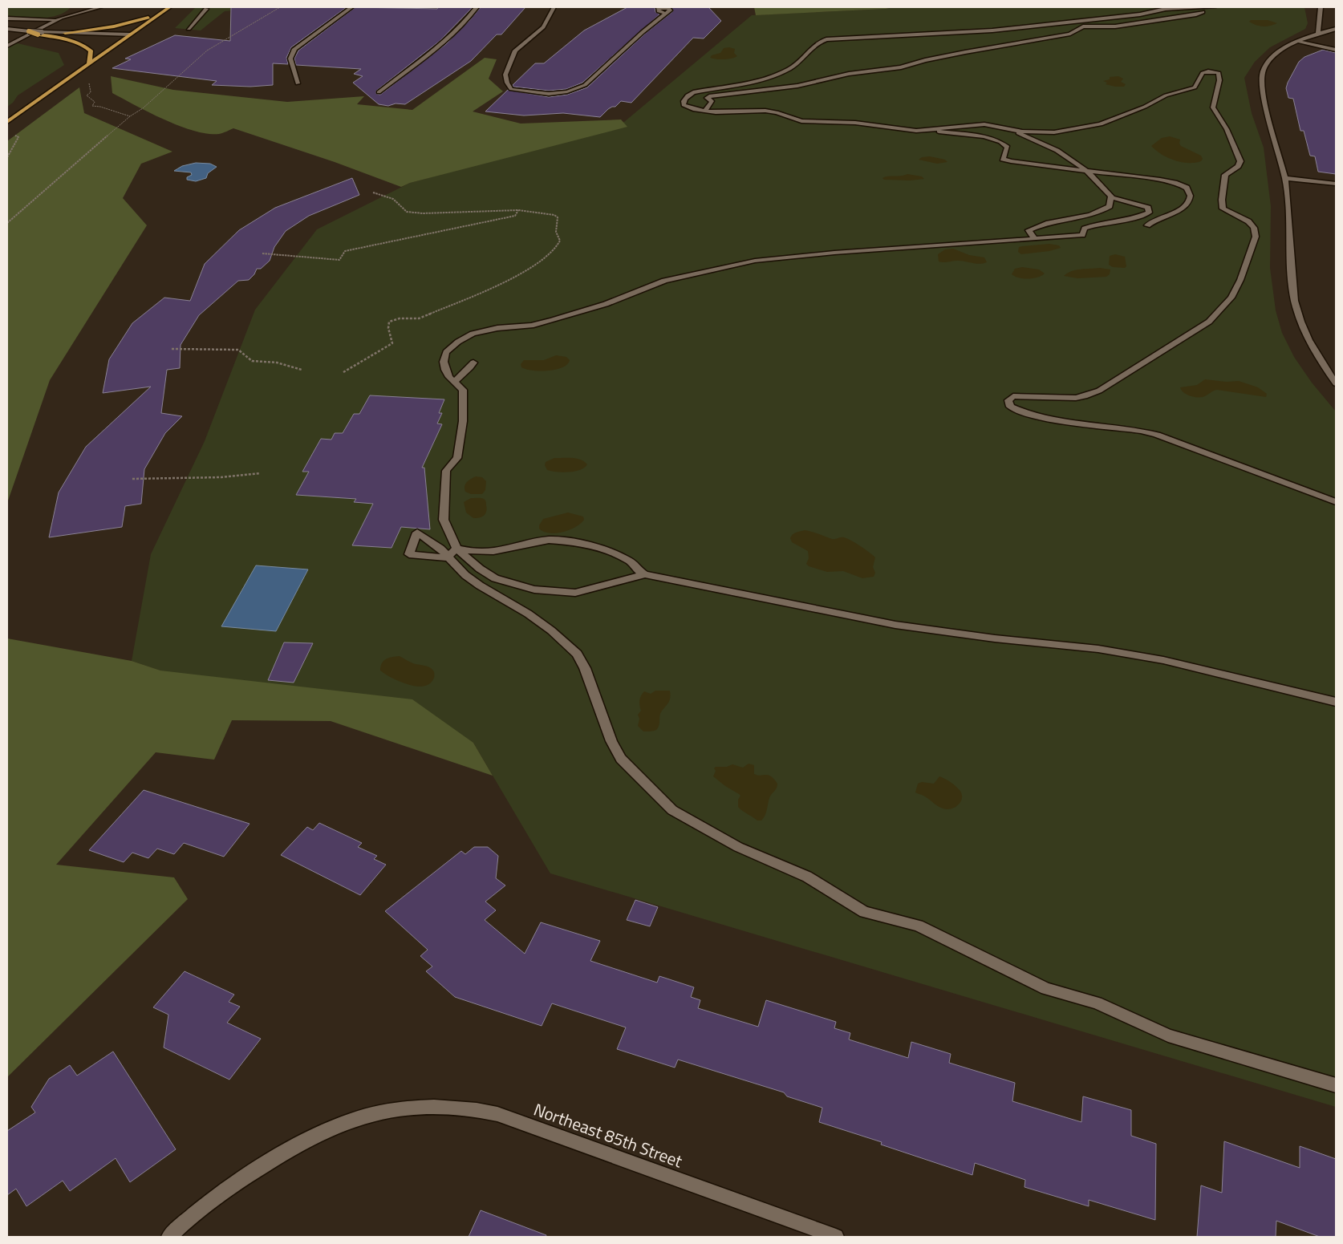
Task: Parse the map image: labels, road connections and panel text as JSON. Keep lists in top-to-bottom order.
{
  "streets": {
    "street": ["Northeast 85th Street"]
  }
}
